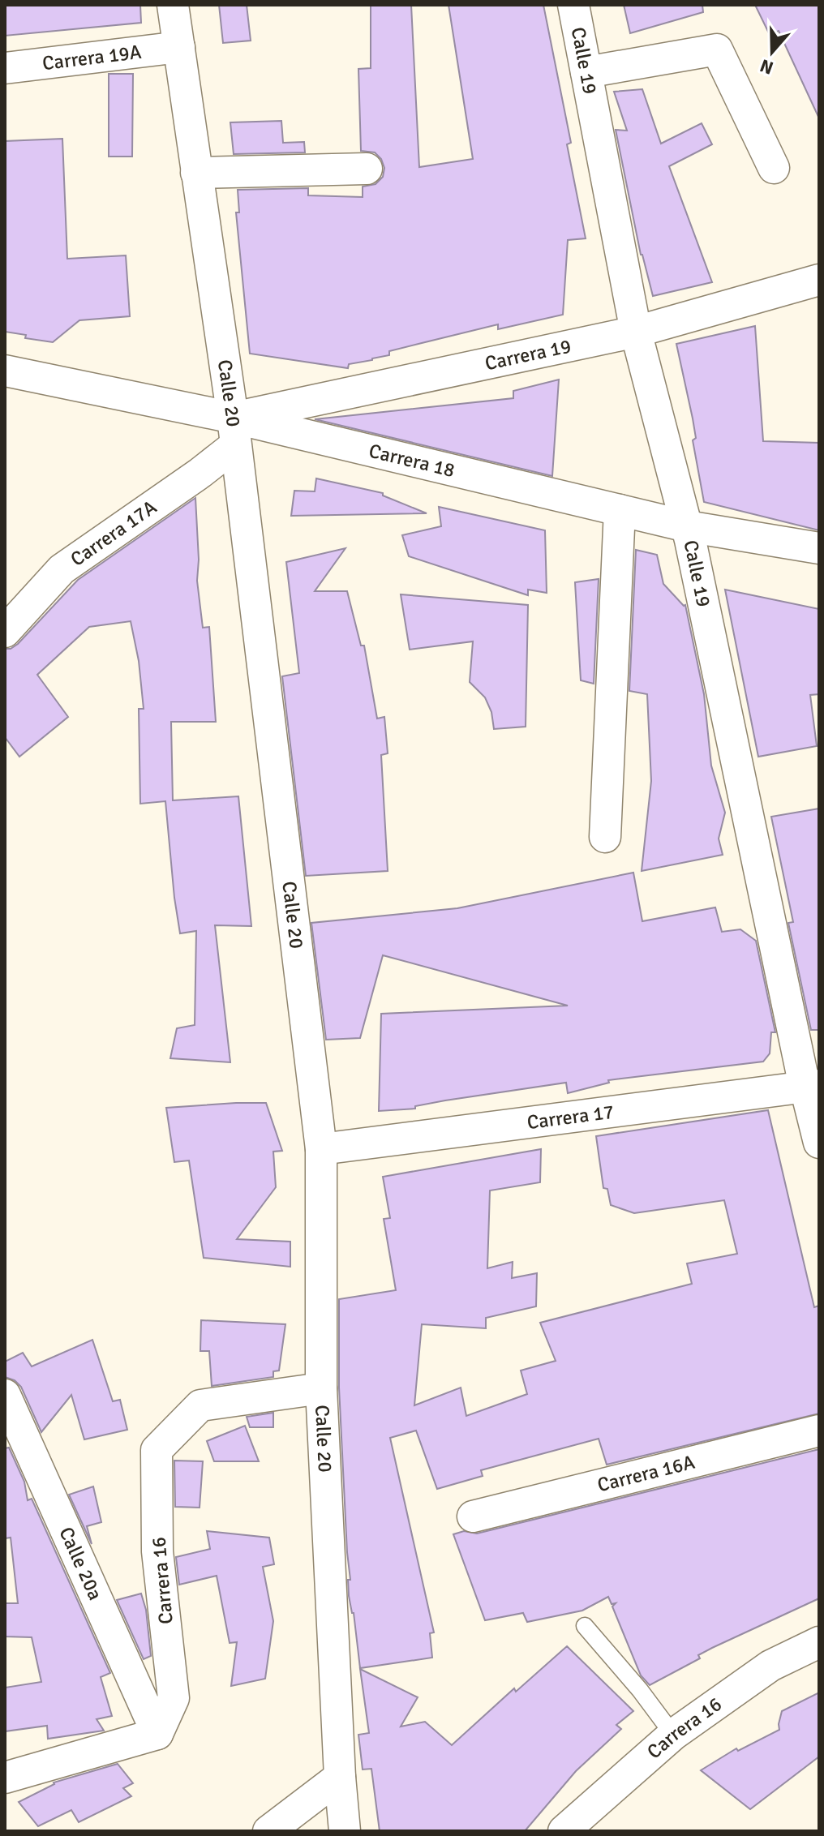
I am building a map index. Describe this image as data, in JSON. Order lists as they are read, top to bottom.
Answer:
{
  "streets": {
    "street": [
      "Carrera 19A",
      "Calle 19",
      "Carrera 19",
      "Calle 20",
      "Carrera 18",
      "Carrera 17A",
      "Carrera 17",
      "Carrera 16A",
      "Calle 20a",
      "Carrera 16"
    ]
  },
  "crossings": [
    ["Carrera 19A", "Calle 20"],
    ["Calle 19", "Carrera 19"],
    ["Calle 19", "Carrera 18"],
    ["Calle 19", "Carrera 17"],
    ["Carrera 19", "Calle 20"],
    ["Carrera 19", "Carrera 18"],
    ["Carrera 19", "Carrera 17A"],
    ["Calle 20", "Carrera 18"],
    ["Calle 20", "Carrera 17A"],
    ["Calle 20", "Carrera 17"],
    ["Calle 20", "Carrera 16"],
    ["Carrera 18", "Carrera 17A"],
    ["Calle 20a", "Carrera 16"]
  ],
  "north": "bottom"
}
